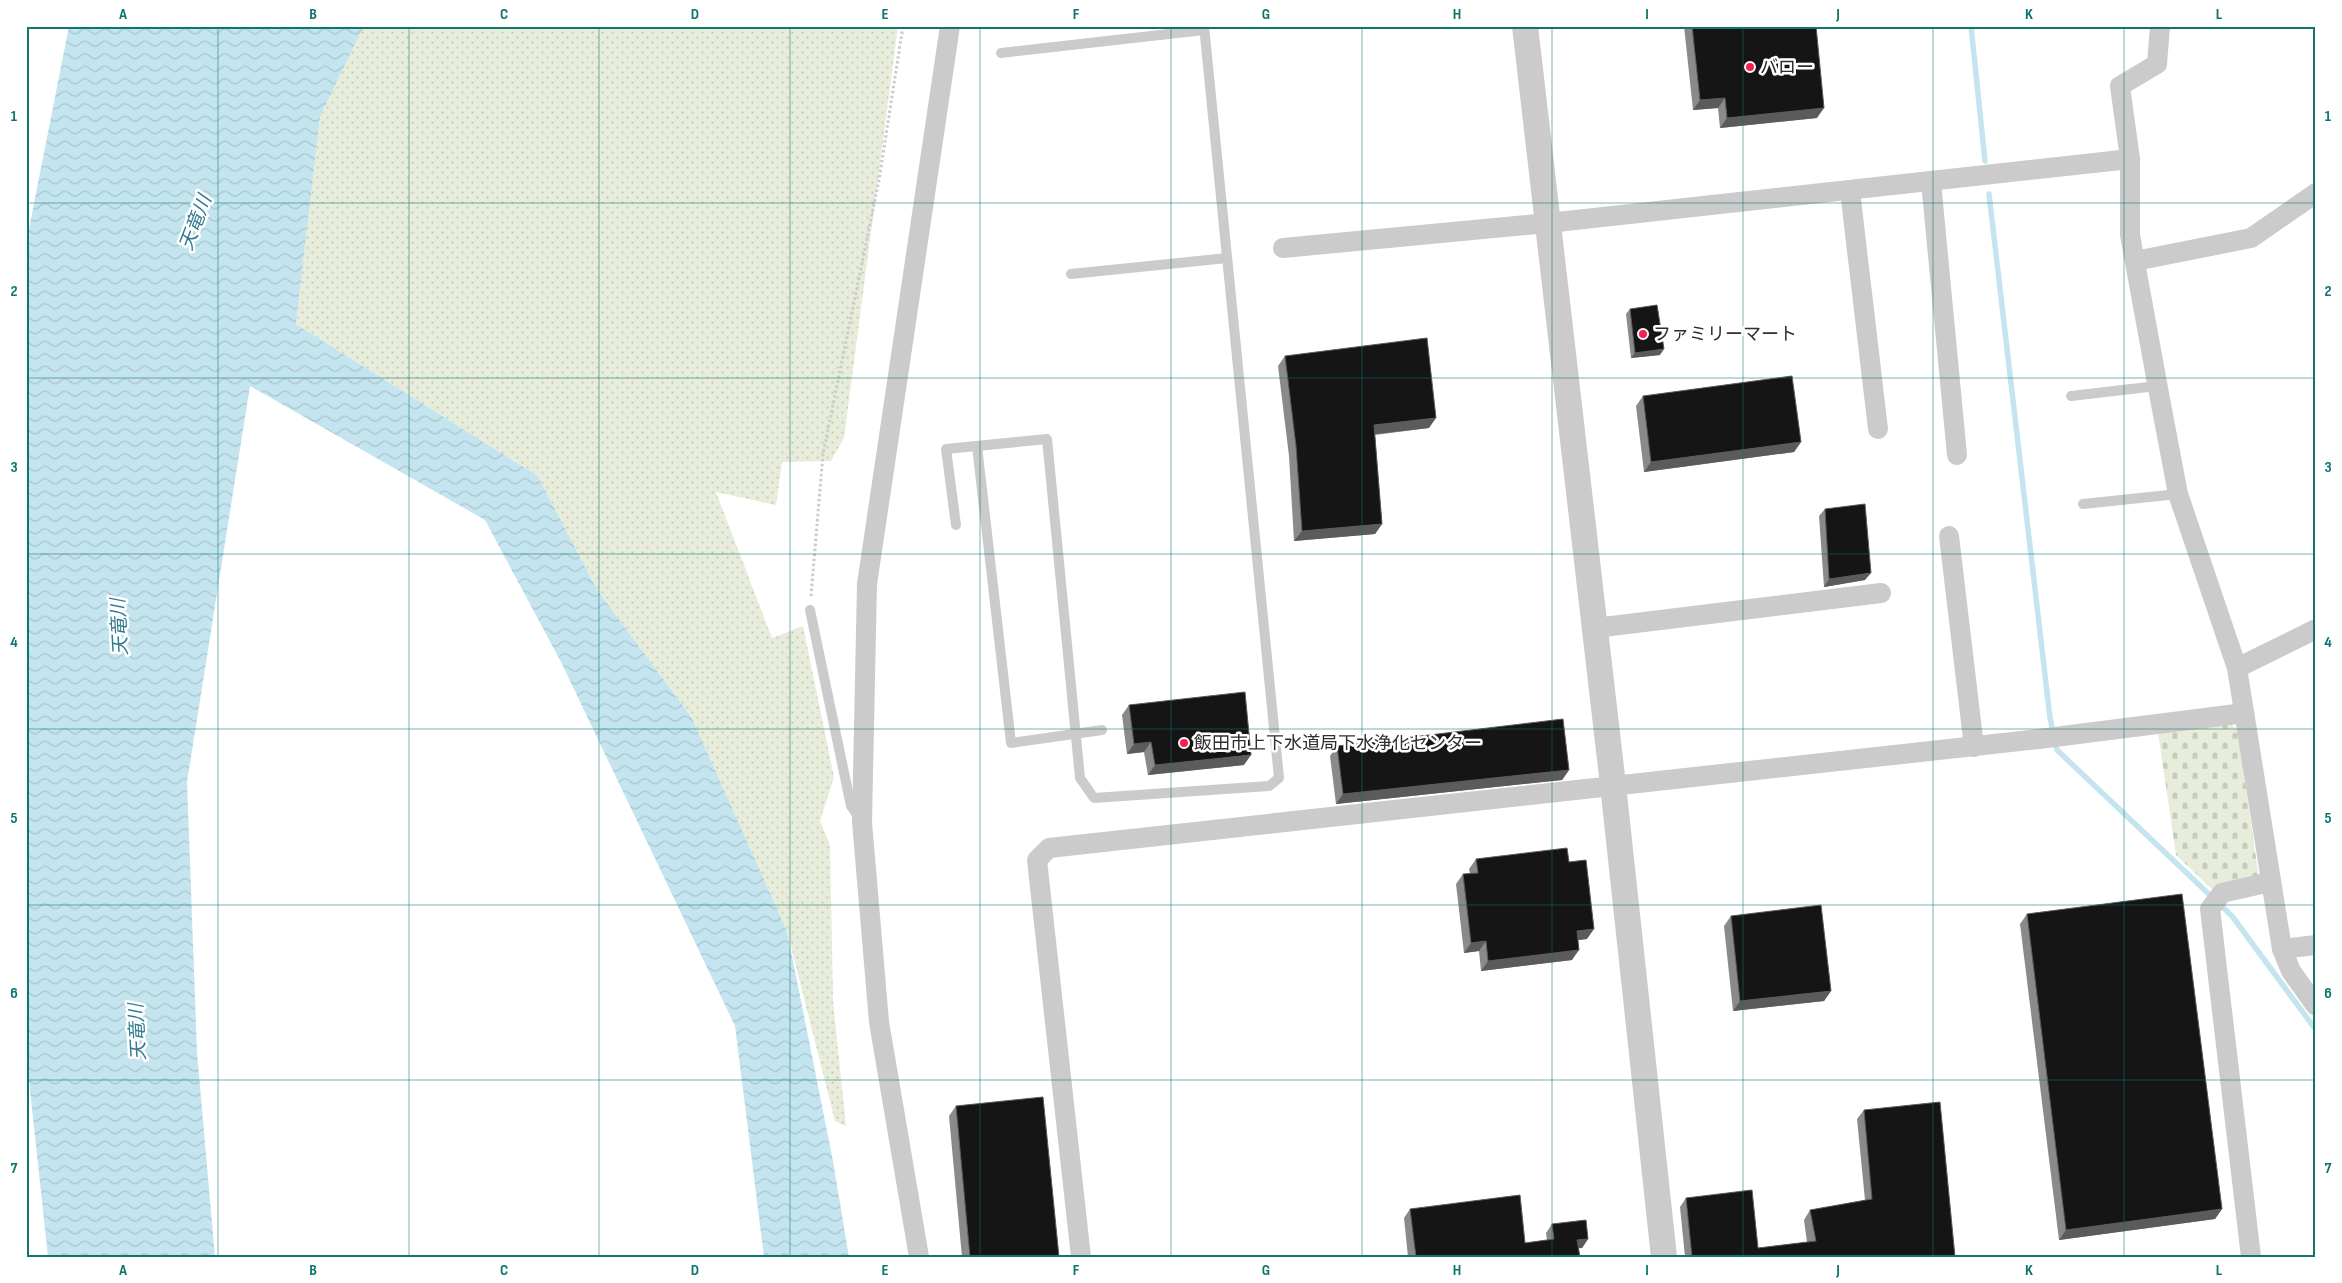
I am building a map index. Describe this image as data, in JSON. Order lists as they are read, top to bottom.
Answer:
{
  "water": ["天竜川"],
  "places": ["バロー", "ファミリーマート", "飯田市上下水道局下水浄化センター"],
  "grid": {
    "columns": [
      "A",
      "B",
      "C",
      "D",
      "E",
      "F",
      "G",
      "H",
      "I",
      "J",
      "K",
      "L"
    ],
    "rows": [
      "1",
      "2",
      "3",
      "4",
      "5",
      "6",
      "7"
    ]
  }
}
